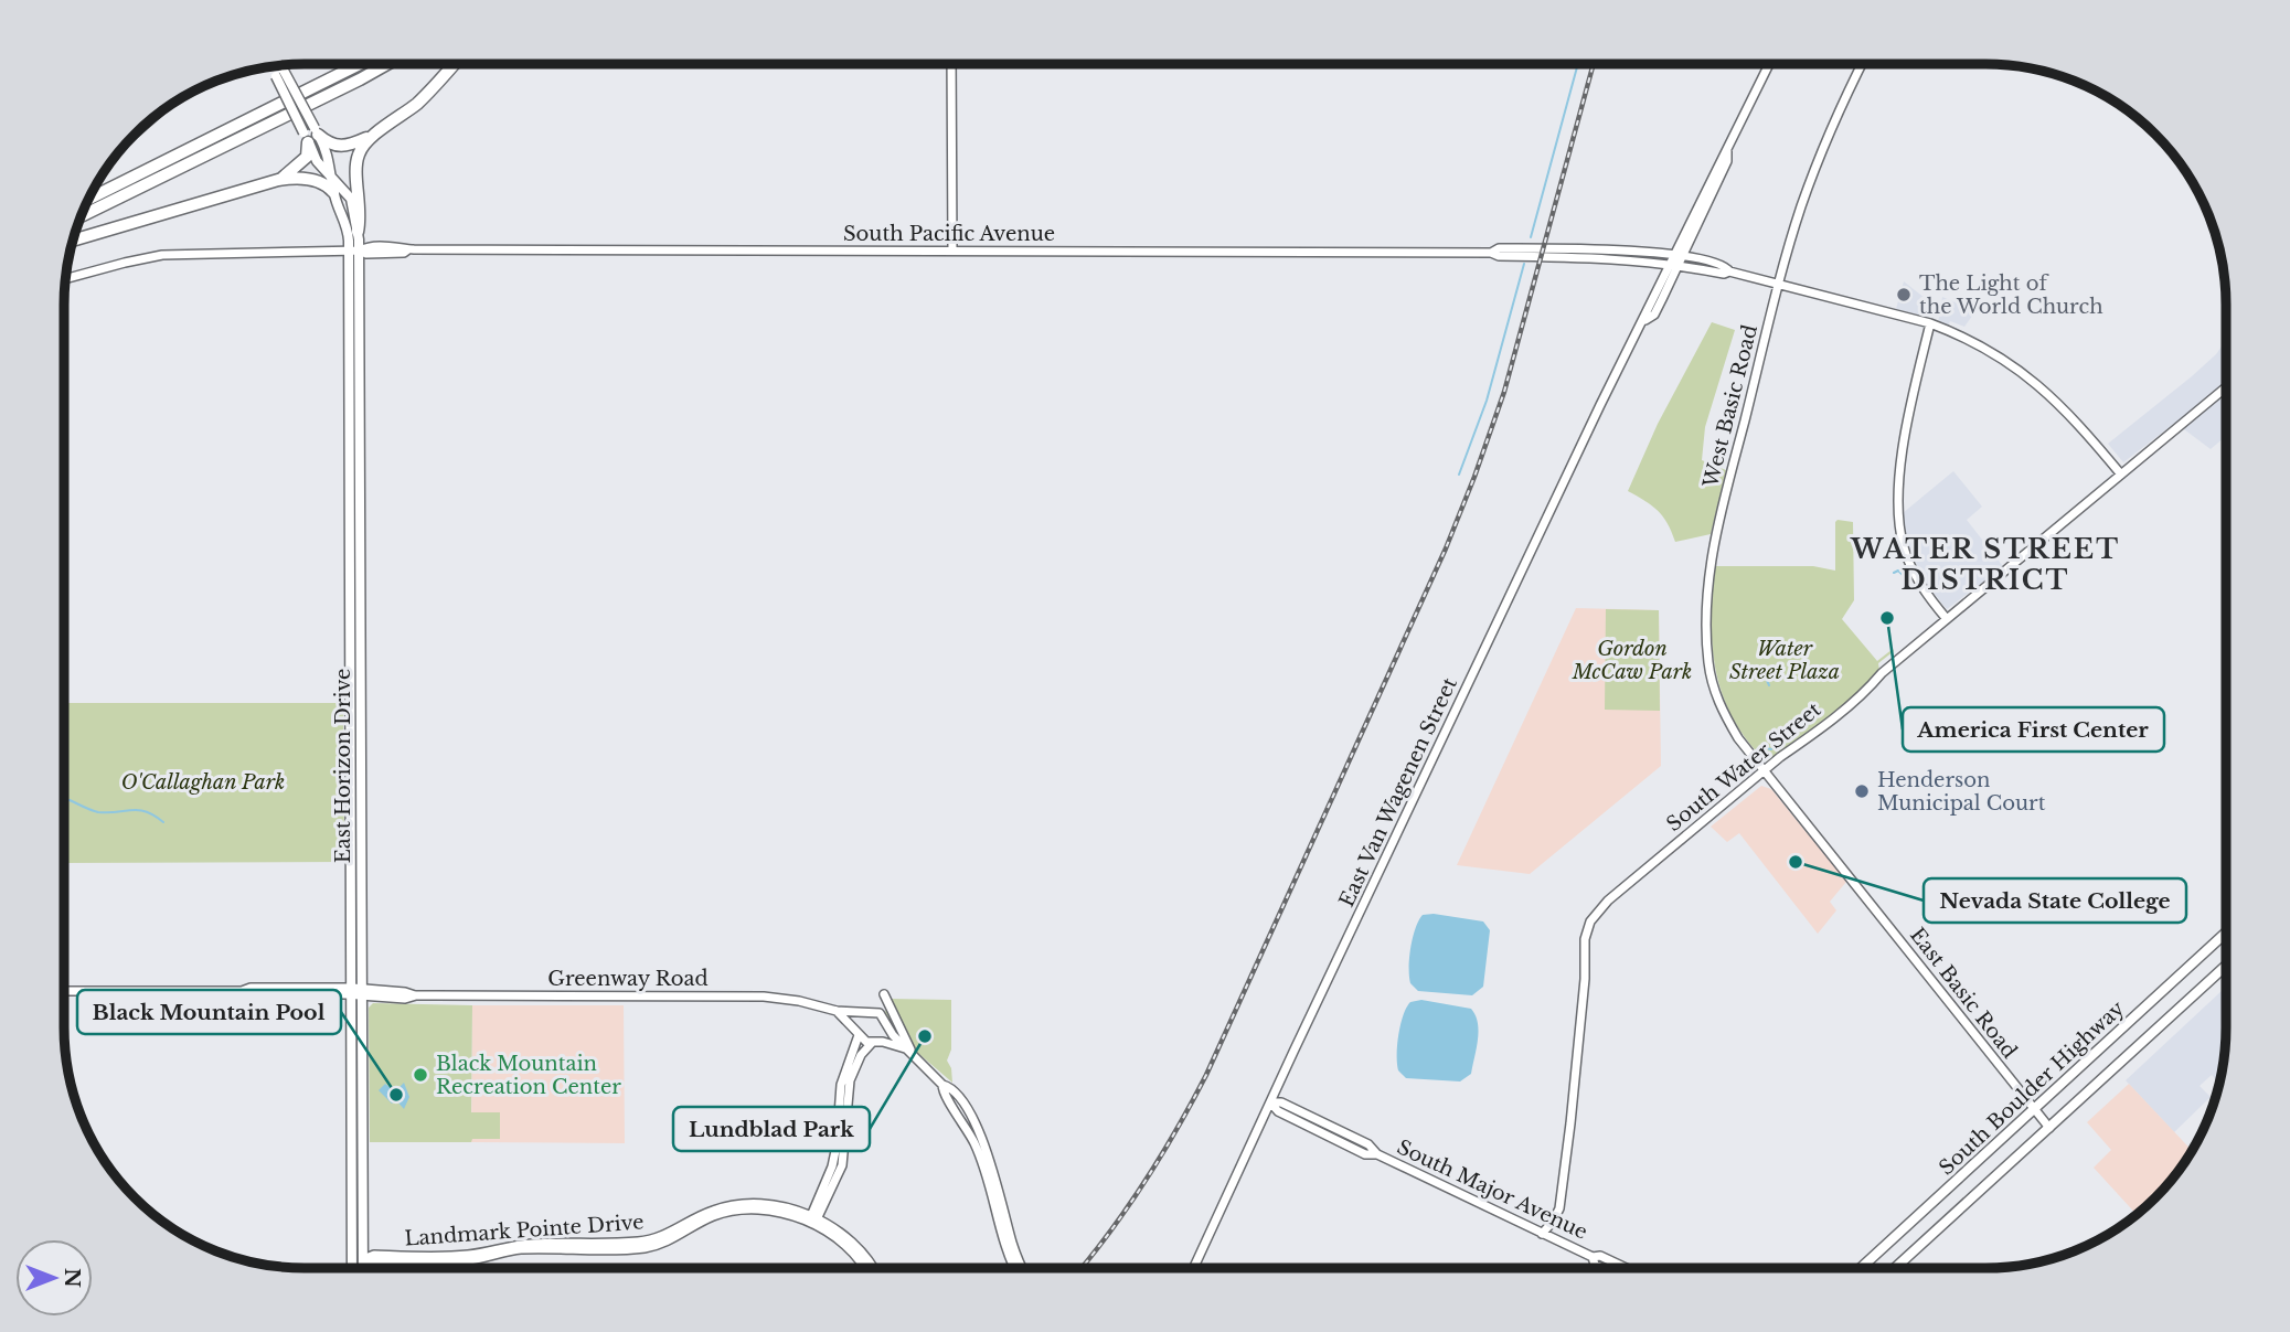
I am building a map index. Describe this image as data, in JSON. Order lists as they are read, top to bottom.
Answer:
{
  "streets": {
    "main road": ["East Horizon Drive", "South Boulder Highway"],
    "street": [
      "South Pacific Avenue",
      "West Basic Road",
      "South Water Street",
      "East Van Wagenen Street",
      "Greenway Road",
      "East Basic Road",
      "South Major Avenue",
      "Landmark Pointe Drive"
    ]
  },
  "crossings": [
    ["South Pacific Avenue", "West Basic Road"],
    ["South Pacific Avenue", "East Horizon Drive"],
    ["South Pacific Avenue", "South Water Street"],
    ["South Pacific Avenue", "East Van Wagenen Street"],
    ["West Basic Road", "South Water Street"],
    ["West Basic Road", "East Basic Road"],
    ["East Horizon Drive", "Greenway Road"],
    ["East Horizon Drive", "Landmark Pointe Drive"],
    ["South Water Street", "East Basic Road"],
    ["South Water Street", "South Major Avenue"],
    ["East Van Wagenen Street", "South Major Avenue"],
    ["East Basic Road", "South Boulder Highway"]
  ],
  "districts": ["WATER STREET DISTRICT"],
  "parks": ["Gordon McCaw Park", "Water Street Plaza", "O'Callaghan Park"],
  "places": [
    "The Light of the World Church",
    "America First Center",
    "Henderson Municipal Court",
    "Nevada State College",
    "Lundblad Park",
    "Black Mountain Recreation Center",
    "Black Mountain Pool"
  ],
  "north": "right"
}
